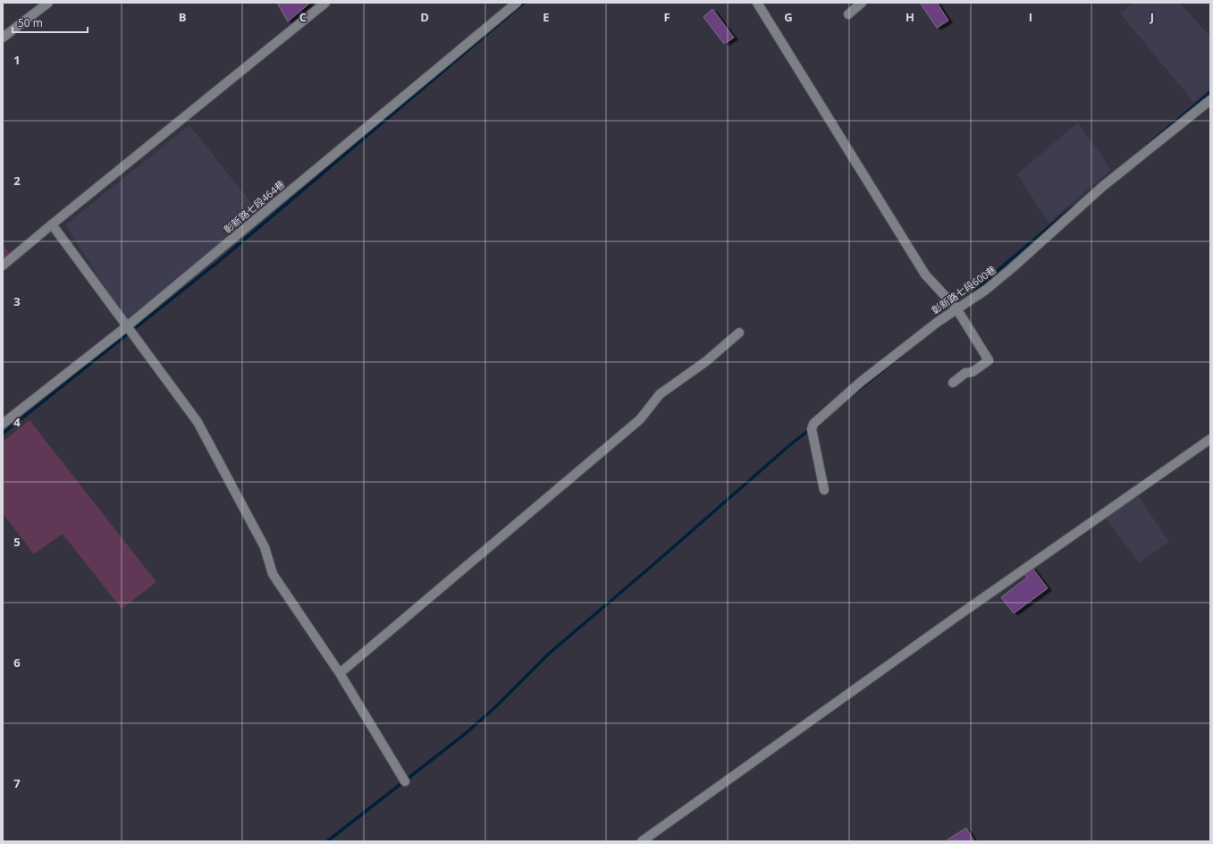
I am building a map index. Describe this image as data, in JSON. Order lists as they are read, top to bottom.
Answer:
{
  "streets": {
    "street": ["彰新路七段464巷", "彰新路七段600巷"]
  },
  "scale_bar": "50 m",
  "grid": {
    "columns": [
      "B",
      "C",
      "D",
      "E",
      "F",
      "G",
      "H",
      "I",
      "J"
    ],
    "rows": [
      "1",
      "2",
      "3",
      "4",
      "5",
      "6",
      "7"
    ]
  }
}
